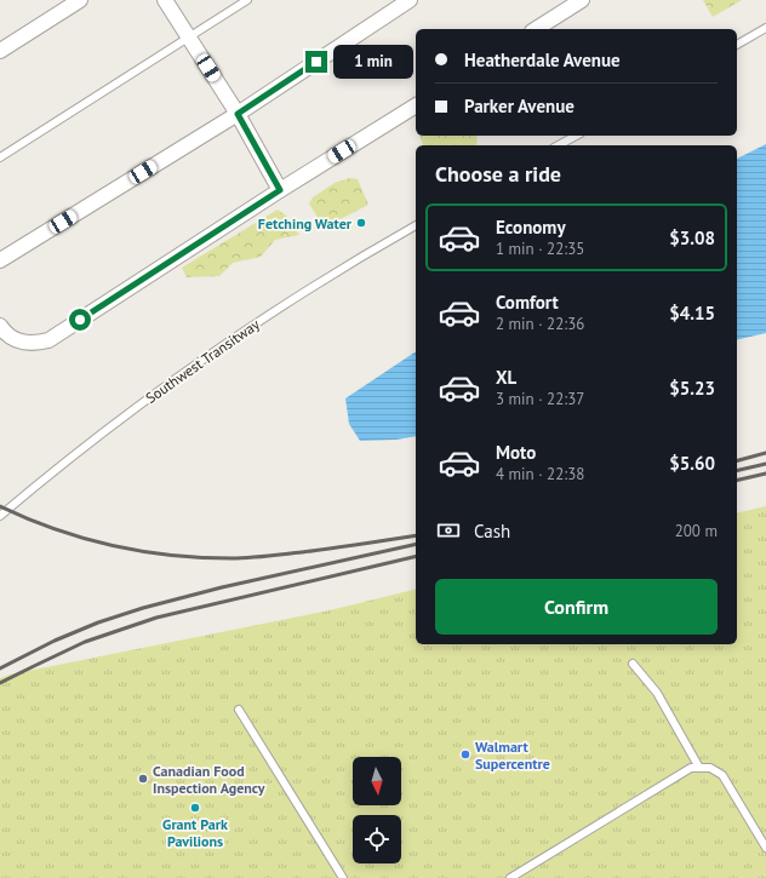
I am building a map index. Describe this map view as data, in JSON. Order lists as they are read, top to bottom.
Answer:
{
  "streets": {
    "lane": ["Southwest Transitway"]
  },
  "places": [
    "Fetching Water",
    "Walmart Supercentre",
    "Canadian Food Inspection Agency",
    "Grant Park Pavilions"
  ],
  "north": "bottom",
  "page": {
    "banner": ["Heatherdale Avenue", "Parker Avenue"],
    "bubble": "1 min",
    "heading": "Choose a ride",
    "list": [
      {
        "name": "Economy",
        "note": "1 min · 22:35",
        "value": "$3.08"
      },
      {
        "name": "Comfort",
        "note": "2 min · 22:36",
        "value": "$4.15"
      },
      {
        "name": "XL",
        "note": "3 min · 22:37",
        "value": "$5.23"
      },
      {
        "name": "Moto",
        "note": "4 min · 22:38",
        "value": "$5.60"
      }
    ],
    "pay": ["Cash", "200 m"],
    "buttons": "Confirm"
  }
}
